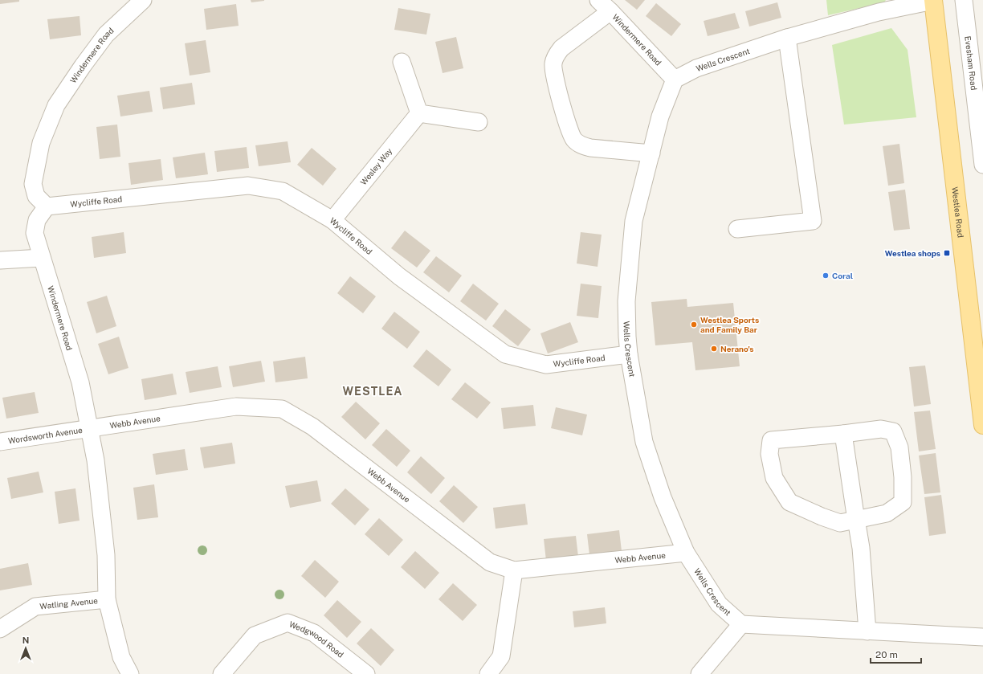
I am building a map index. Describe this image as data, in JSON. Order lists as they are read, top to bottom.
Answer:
{
  "streets": {
    "main road": ["Westlea Road"],
    "street": [
      "Windermere Road",
      "Wells Crescent",
      "Evesham Road",
      "Wesley Way",
      "Wycliffe Road",
      "Webb Avenue",
      "Wordsworth Avenue",
      "Watling Avenue",
      "Wedgwood Road"
    ]
  },
  "crossings": [
    ["Windermere Road", "Wells Crescent"],
    ["Windermere Road", "Wycliffe Road"],
    ["Windermere Road", "Webb Avenue"],
    ["Windermere Road", "Wordsworth Avenue"],
    ["Windermere Road", "Watling Avenue"],
    ["Wells Crescent", "Wycliffe Road"],
    ["Wells Crescent", "Westlea Road"],
    ["Wells Crescent", "Webb Avenue"],
    ["Wesley Way", "Wycliffe Road"],
    ["Webb Avenue", "Wordsworth Avenue"]
  ],
  "districts": ["WESTLEA"],
  "places": {
    "transit": ["Westlea shops"],
    "other": ["Coral", "Westlea Sports and Family Bar", "Nerano's"]
  },
  "scale_bar": "20 m",
  "north": "top"
}
